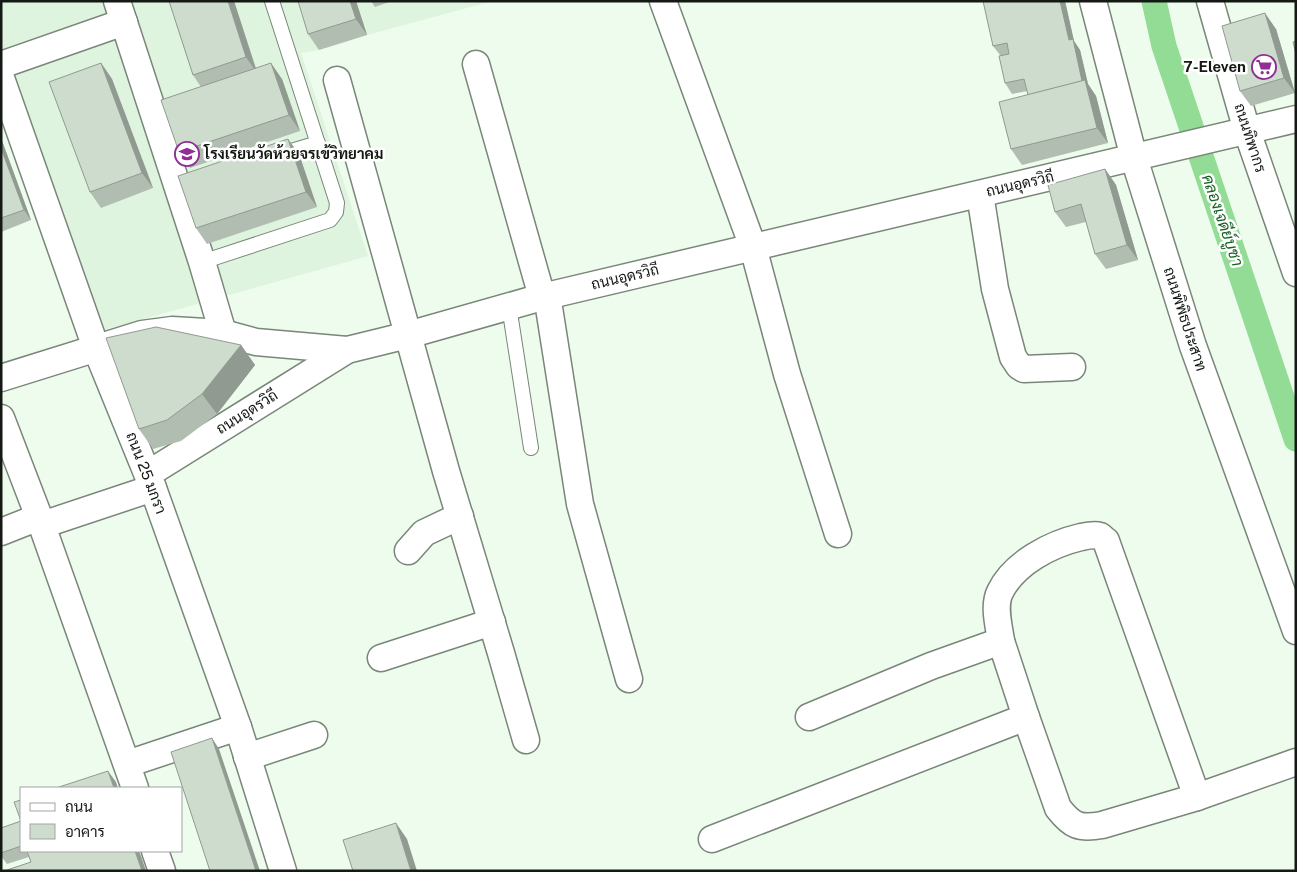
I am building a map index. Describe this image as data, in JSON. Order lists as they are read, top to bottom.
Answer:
{
  "streets": {
    "street": [
      "ถนนทิพากร",
      "ถนนอุดรวิถี",
      "ถนนพิพิธประสาท",
      "ถนน 25 มกรา"
    ]
  },
  "crossings": [
    ["ถนนทิพากร", "ถนนอุดรวิถี"],
    ["ถนนอุดรวิถี", "ถนนพิพิธประสาท"],
    ["ถนนอุดรวิถี", "ถนน 25 มกรา"]
  ],
  "water": ["คลองเจดีย์บูชา"],
  "places": {
    "supermarket": ["7-Eleven"],
    "school or university": ["โรงเรียนวัดห้วยจรเข้วิทยาคม"]
  },
  "legend": ["ถนน", "อาคาร"]
}
